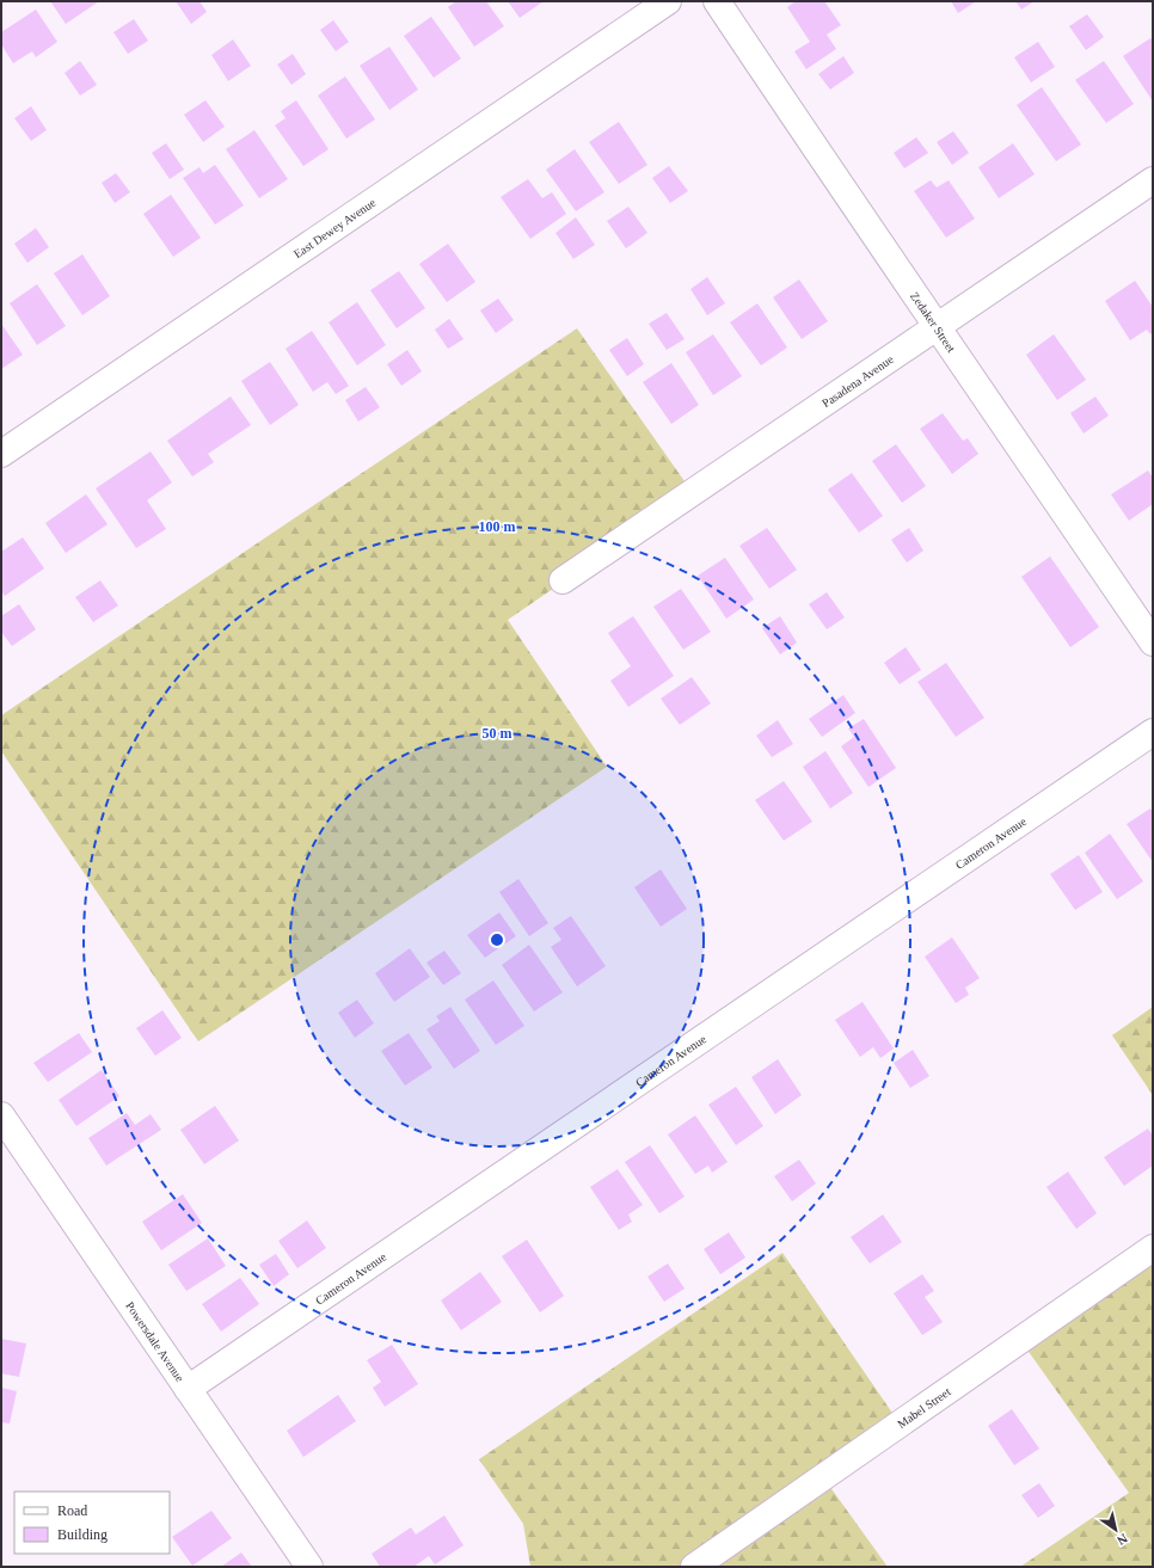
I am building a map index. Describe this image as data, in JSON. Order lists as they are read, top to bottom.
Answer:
{
  "streets": {
    "street": [
      "East Dewey Avenue",
      "Zedaker Street",
      "Pasadena Avenue",
      "Cameron Avenue",
      "Powersdale Avenue",
      "Mabel Street"
    ]
  },
  "crossings": [
    ["Zedaker Street", "Pasadena Avenue"],
    ["Cameron Avenue", "Powersdale Avenue"]
  ],
  "legend": ["Road", "Building"],
  "north": "bottom right",
  "rings": ["100 m", "50 m"]
}
